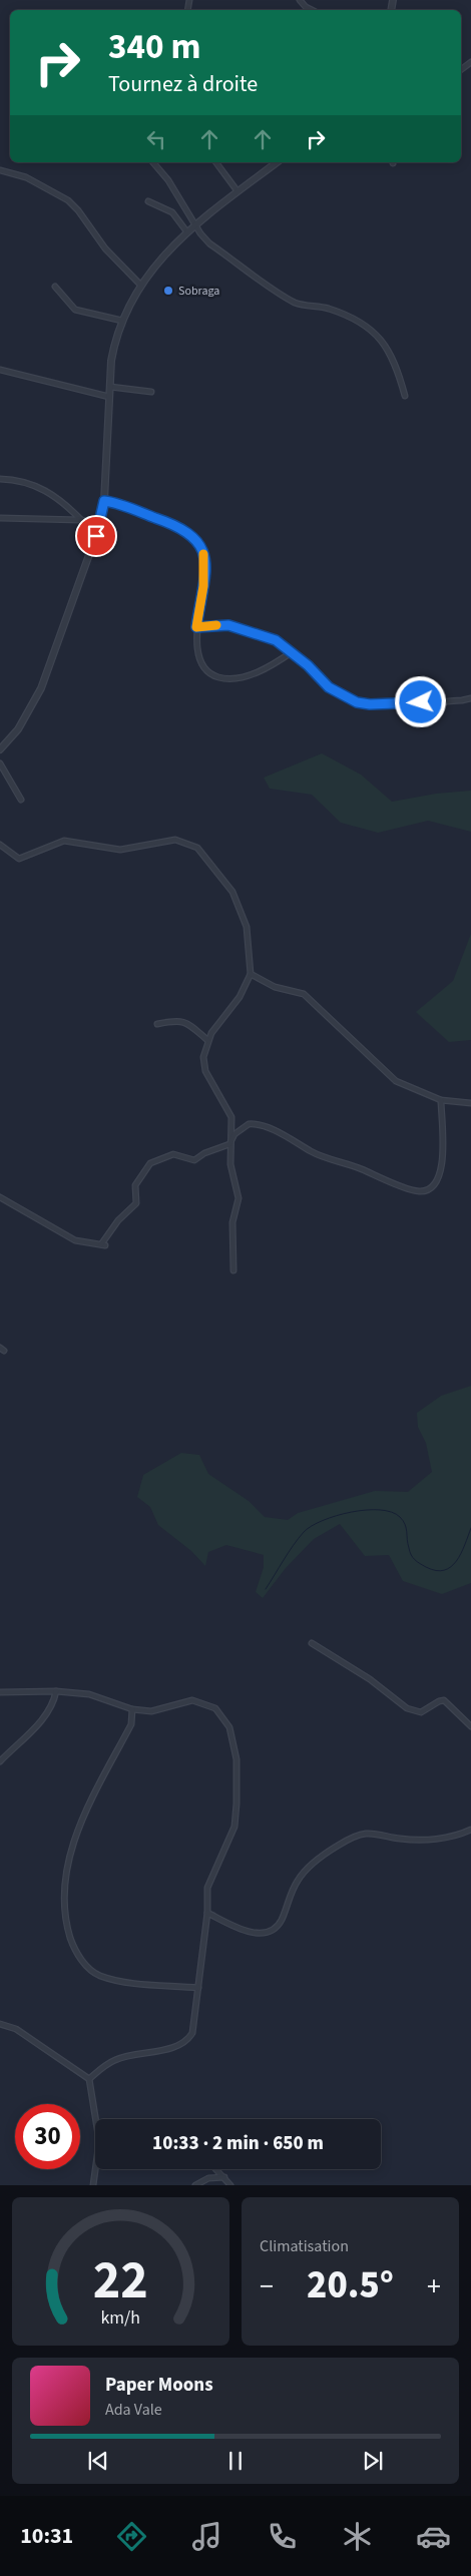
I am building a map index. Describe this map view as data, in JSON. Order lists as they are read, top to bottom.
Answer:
{
  "places": ["Sobraga"],
  "page": {
    "turn": ["340 m", "Tournez à droite"],
    "limit": "30",
    "trip": "10:33 · 2 min · 650 m",
    "tile": "Climatisation",
    "heat": ["−", "20.5°", "+"],
    "song": ["Paper Moons", "Ada Vale"],
    "tabs": "10:31",
    "gauge": ["22", "km/h"]
  }
}
